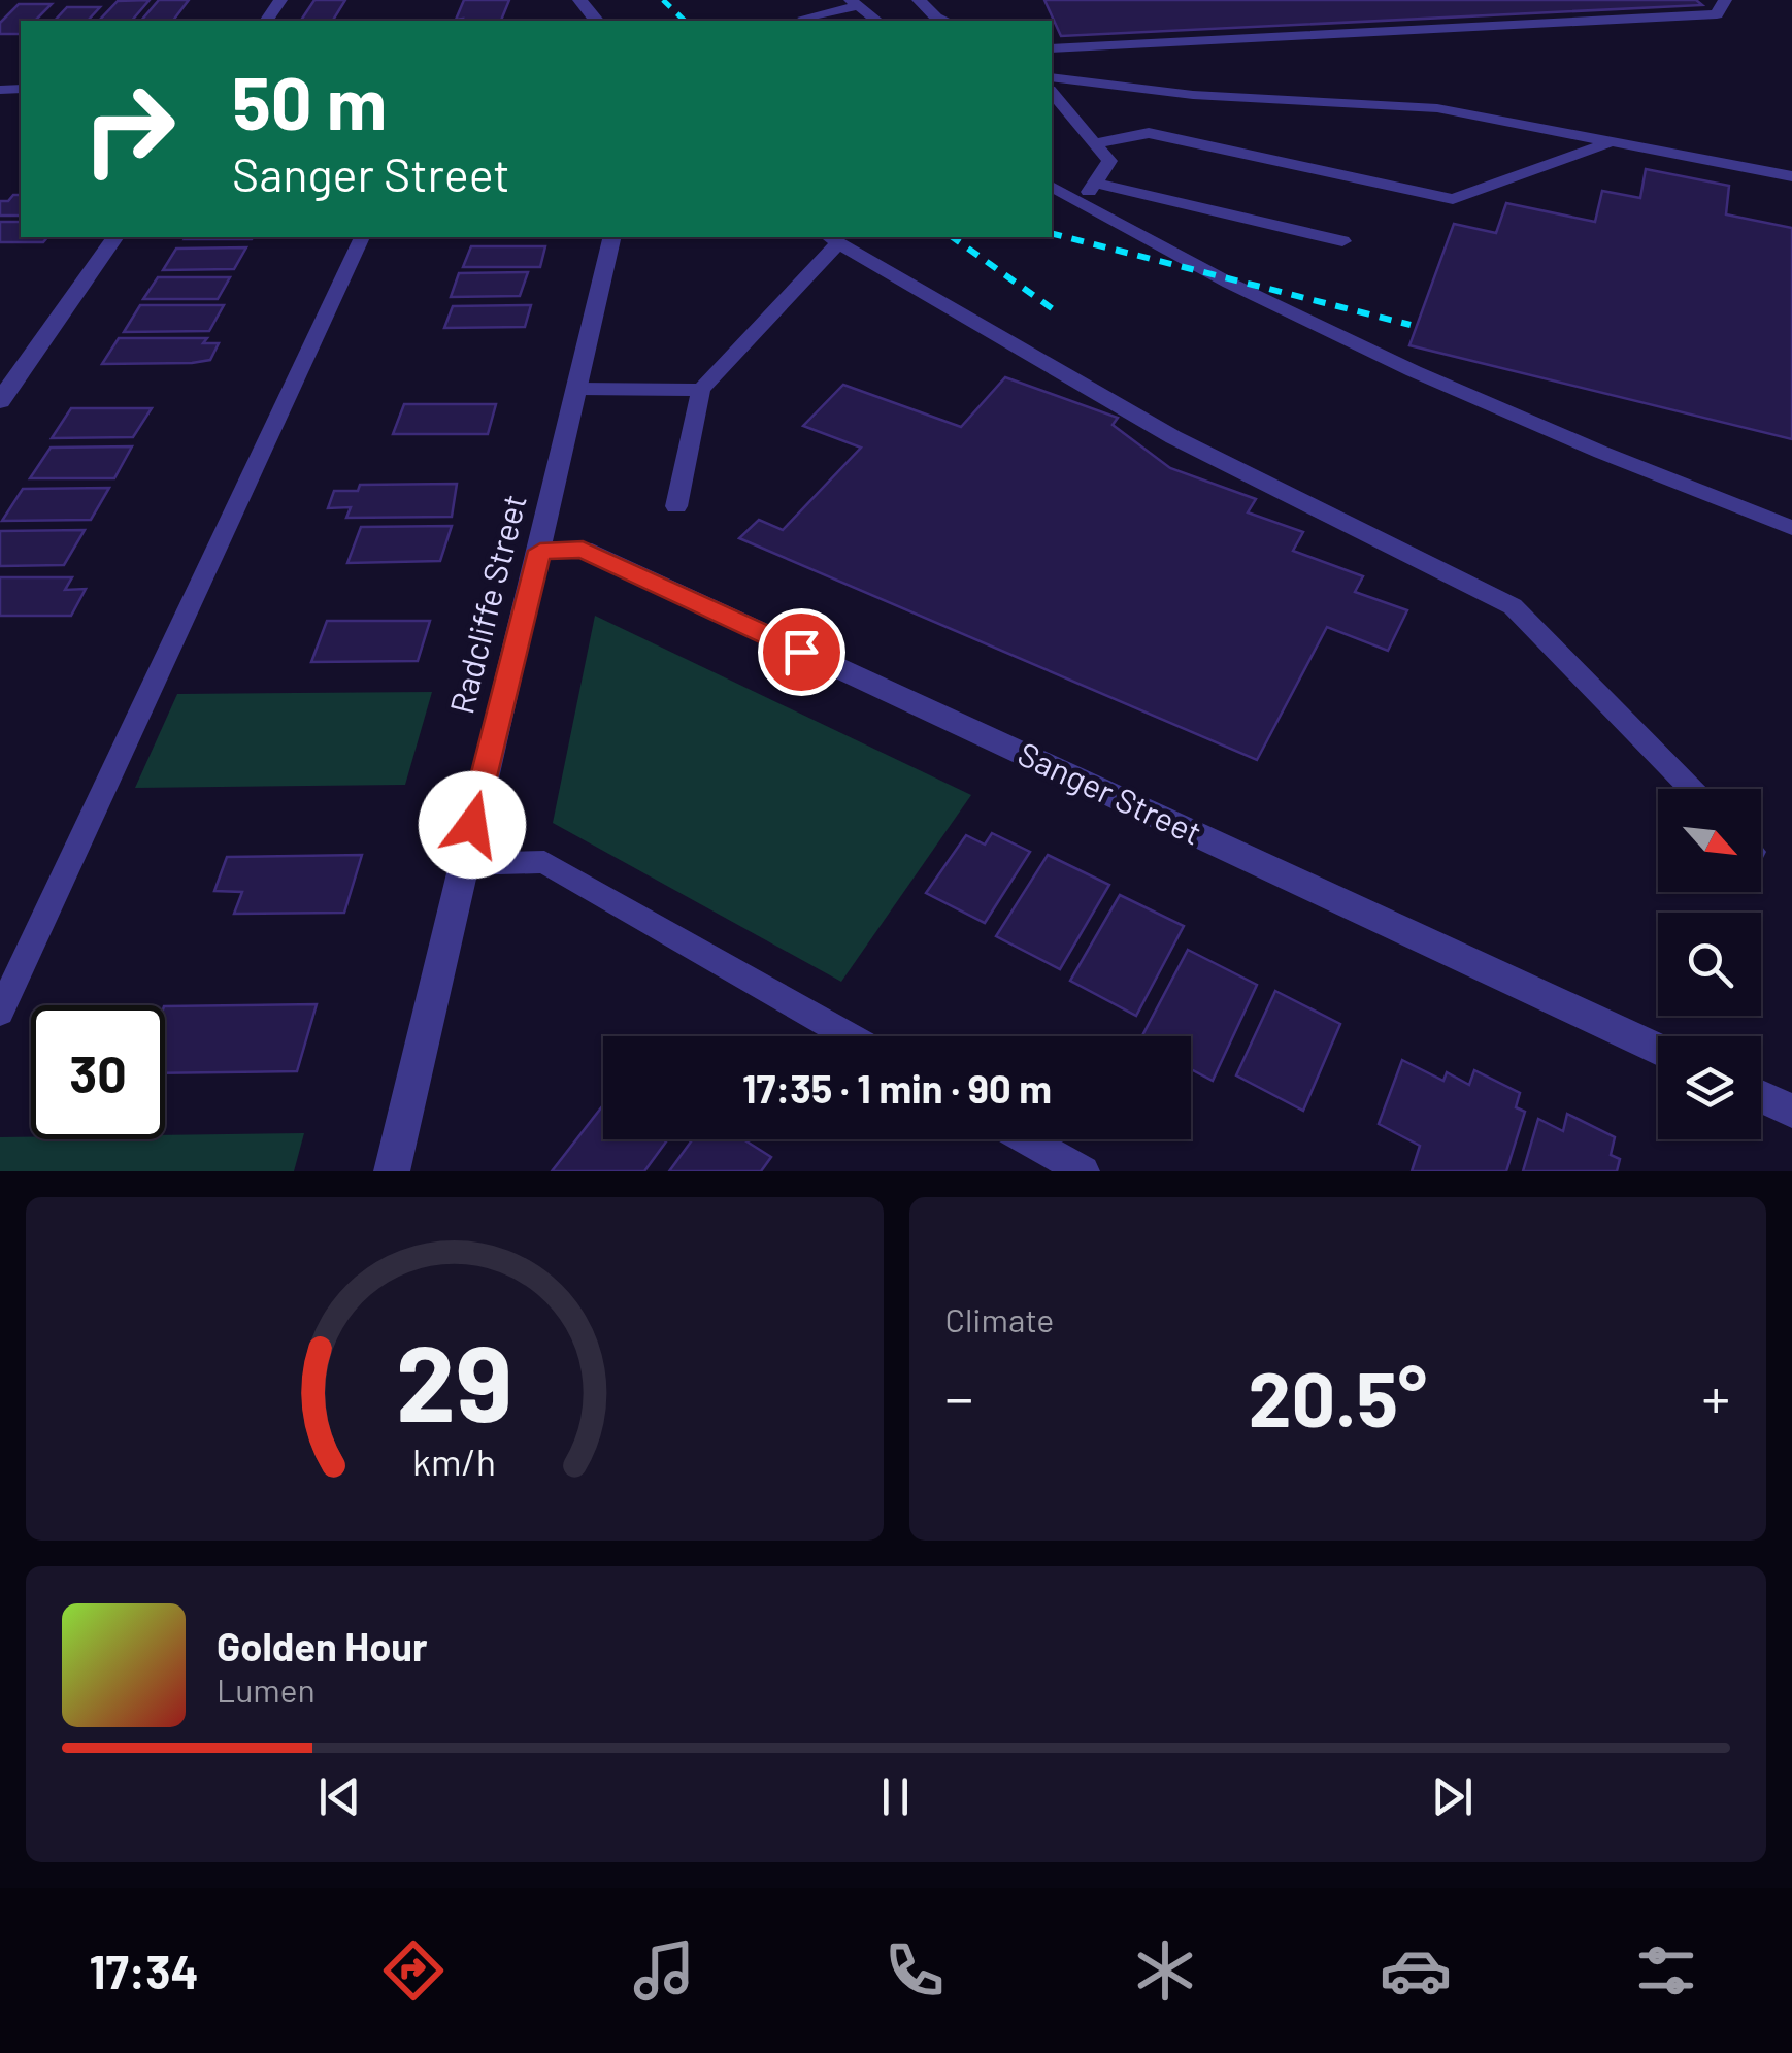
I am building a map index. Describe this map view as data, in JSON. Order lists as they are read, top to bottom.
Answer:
{
  "streets": {
    "street": ["Radcliffe Street", "Sanger Street"]
  },
  "crossings": [
    ["Radcliffe Street", "Sanger Street"]
  ],
  "north": "bottom right",
  "page": {
    "turn": ["50 m", "Sanger Street"],
    "limit": "30",
    "trip": "17:35 · 1 min · 90 m",
    "tile": "Climate",
    "heat": ["−", "20.5°", "+"],
    "song": ["Golden Hour", "Lumen"],
    "tabs": "17:34",
    "gauge": ["29", "km/h"]
  }
}
